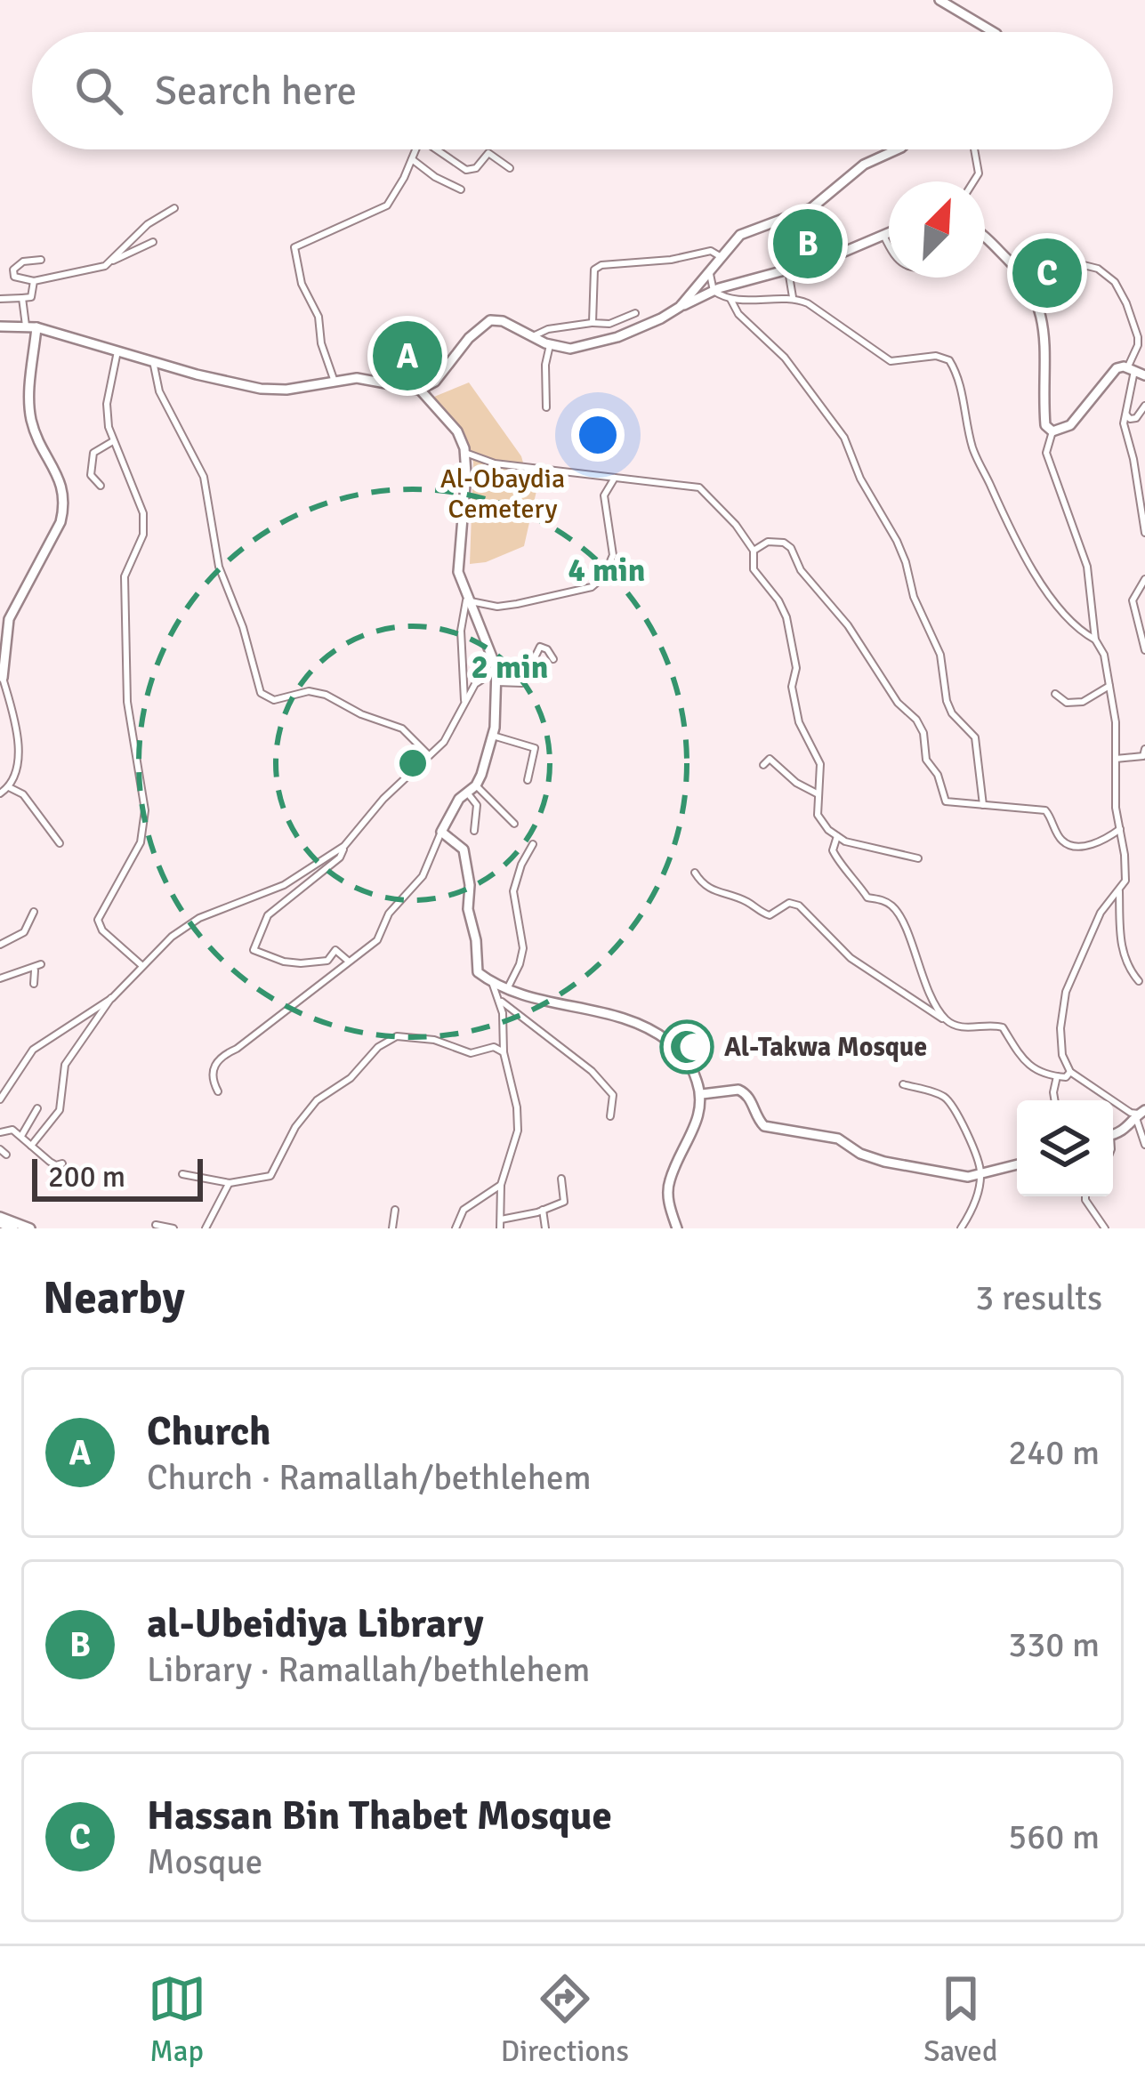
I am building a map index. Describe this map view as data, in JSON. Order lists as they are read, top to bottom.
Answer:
{
  "parks": ["Al-Obaydia Cemetery"],
  "places": {
    "mosque": ["Al-Takwa Mosque"]
  },
  "scale_bar": "200 m",
  "north": "top right",
  "page": {
    "search": "Search here",
    "pins": ["B", "C", "A"],
    "scale": "200 m",
    "heading": ["Nearby", "3 results"],
    "list": [
      {
        "mark": "A",
        "name": "Church",
        "note": "Church · Ramallah/bethlehem",
        "value": "240 m"
      },
      {
        "mark": "B",
        "name": "al-Ubeidiya Library",
        "note": "Library · Ramallah/bethlehem",
        "value": "330 m"
      },
      {
        "mark": "C",
        "name": "Hassan Bin Thabet Mosque",
        "note": "Mosque",
        "value": "560 m"
      }
    ],
    "nav": ["Map", "Directions", "Saved"]
  },
  "rings": ["4 min", "2 min"]
}
